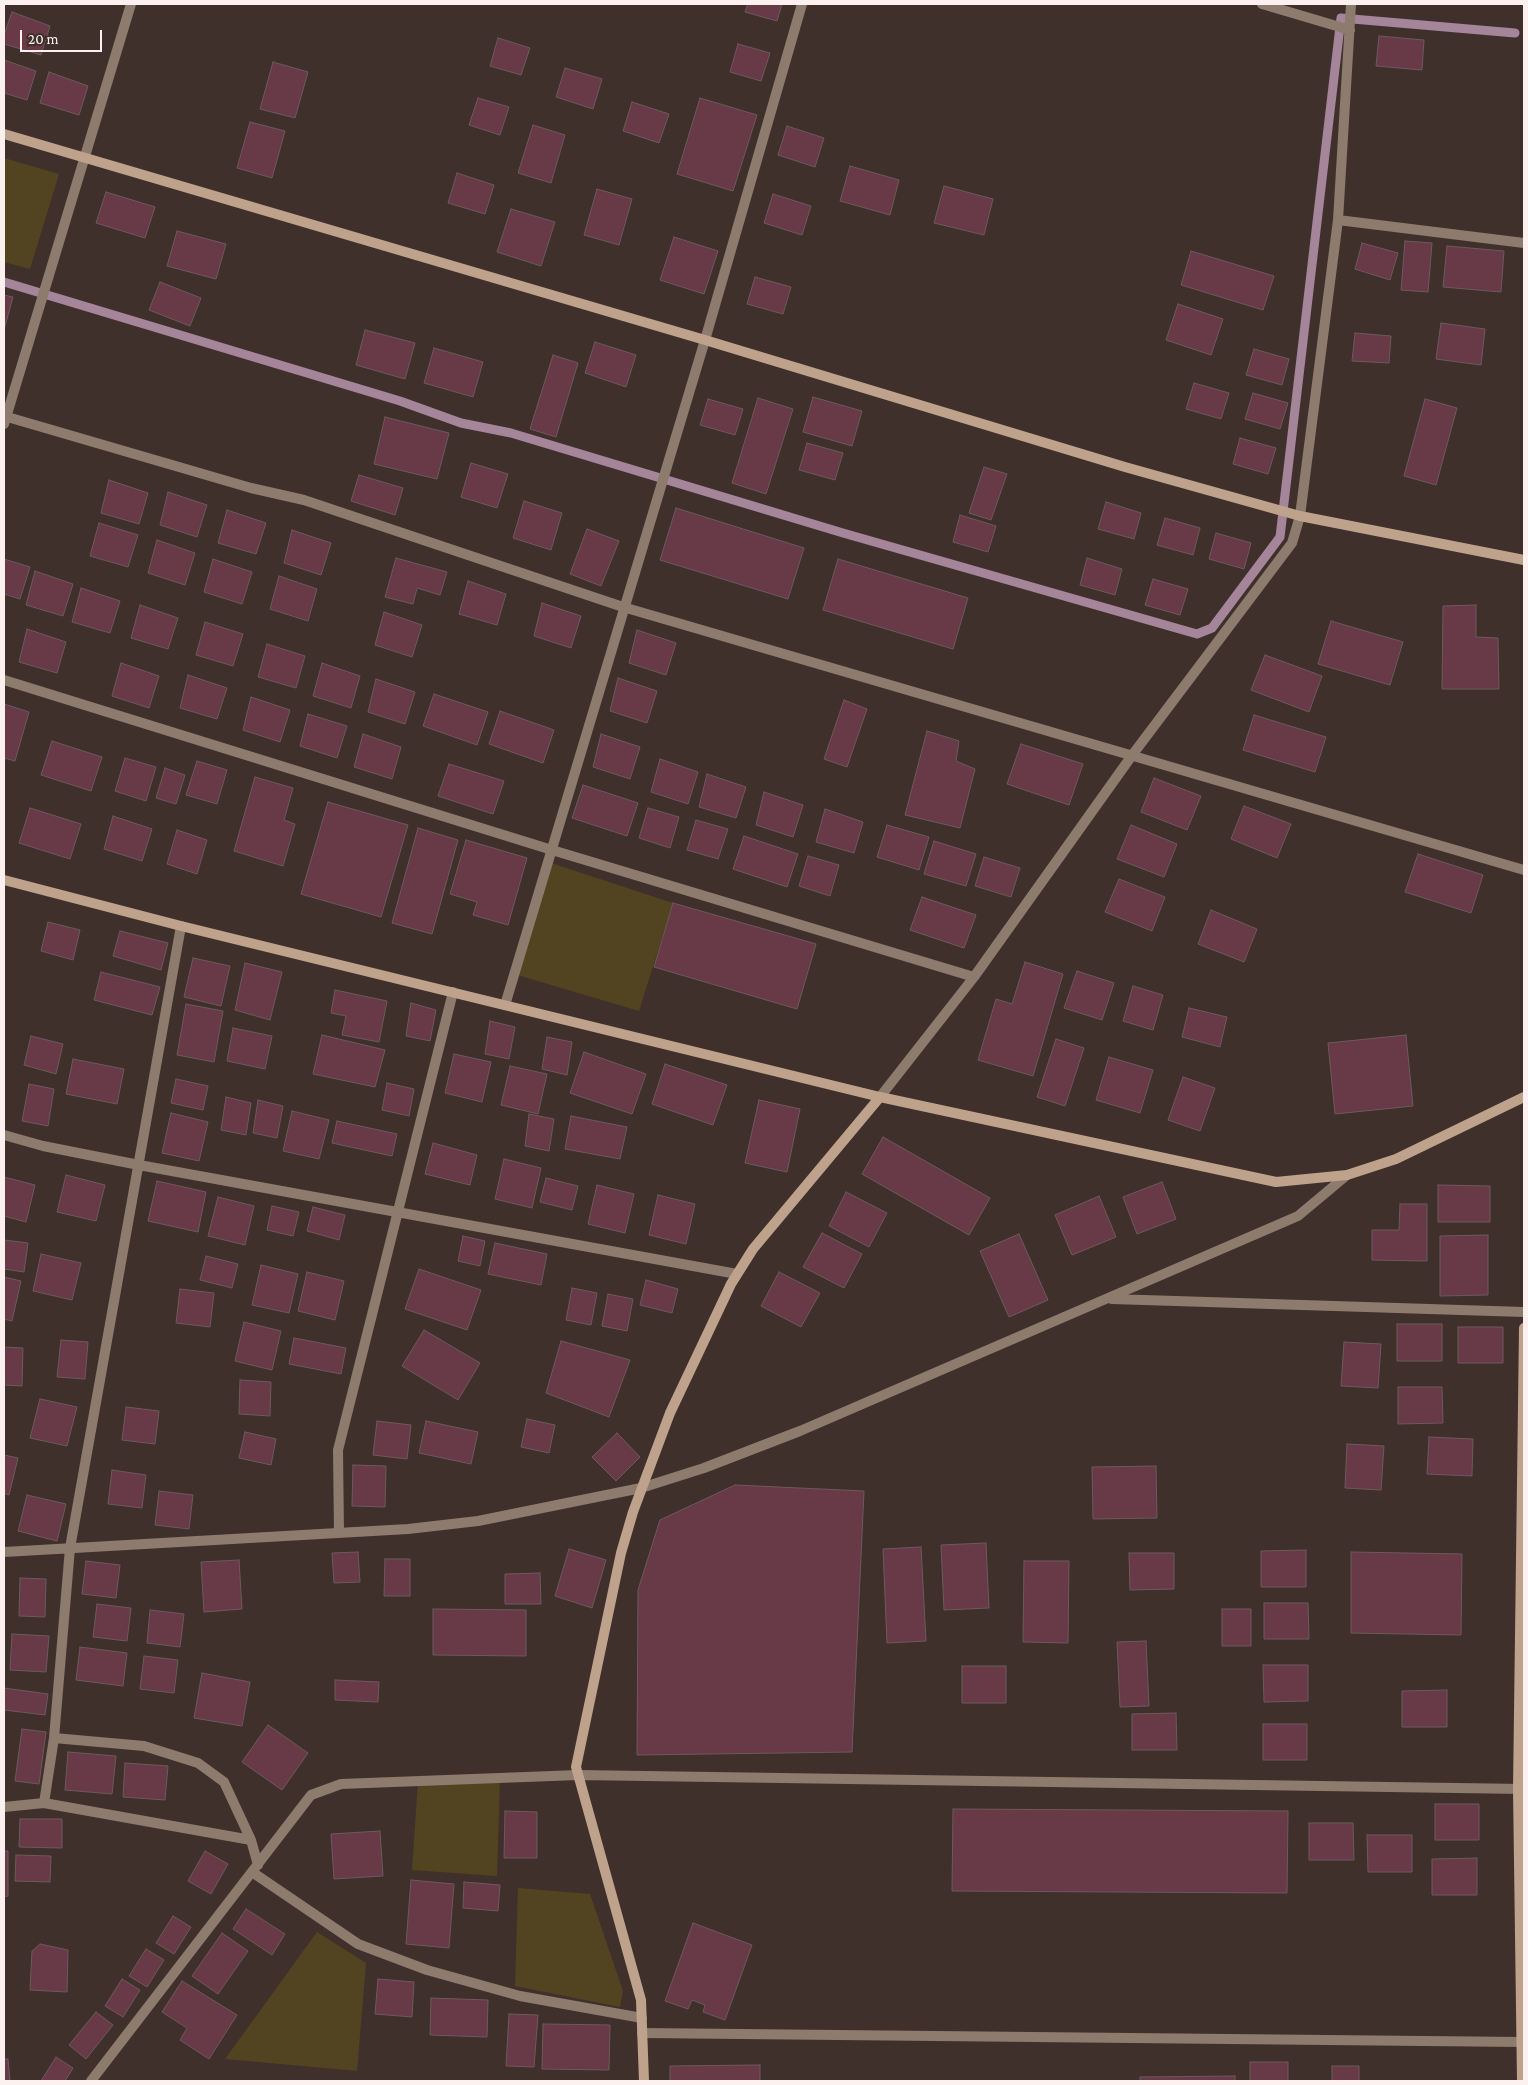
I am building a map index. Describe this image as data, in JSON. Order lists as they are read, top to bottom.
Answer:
{
  "scale_bar": "20 m"
}
